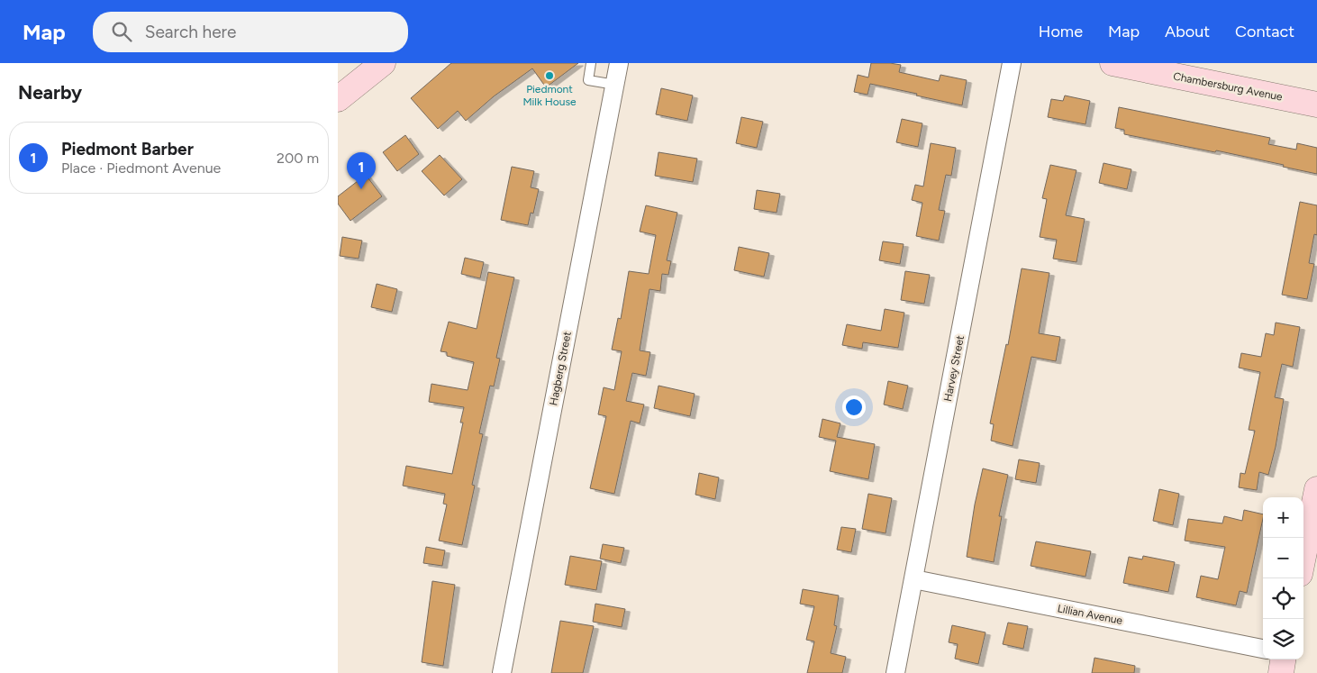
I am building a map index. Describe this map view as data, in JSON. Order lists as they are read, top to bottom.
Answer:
{
  "streets": {
    "street": [
      "Chambersburg Avenue",
      "Hagberg Street",
      "Harvey Street",
      "Lillian Avenue"
    ]
  },
  "crossings": [
    ["Harvey Street", "Lillian Avenue"]
  ],
  "places": ["Piedmont Milk House"],
  "page": {
    "header": "Map",
    "search": "Search here",
    "nav": [
      "Home",
      "Map",
      "About",
      "Contact"
    ],
    "heading": "Nearby",
    "list": [
      {
        "mark": "1",
        "name": "Piedmont Barber",
        "note": "Place · Piedmont Avenue",
        "value": "200 m"
      }
    ],
    "pins": "1",
    "map_buttons": ["+", "−"]
  }
}
